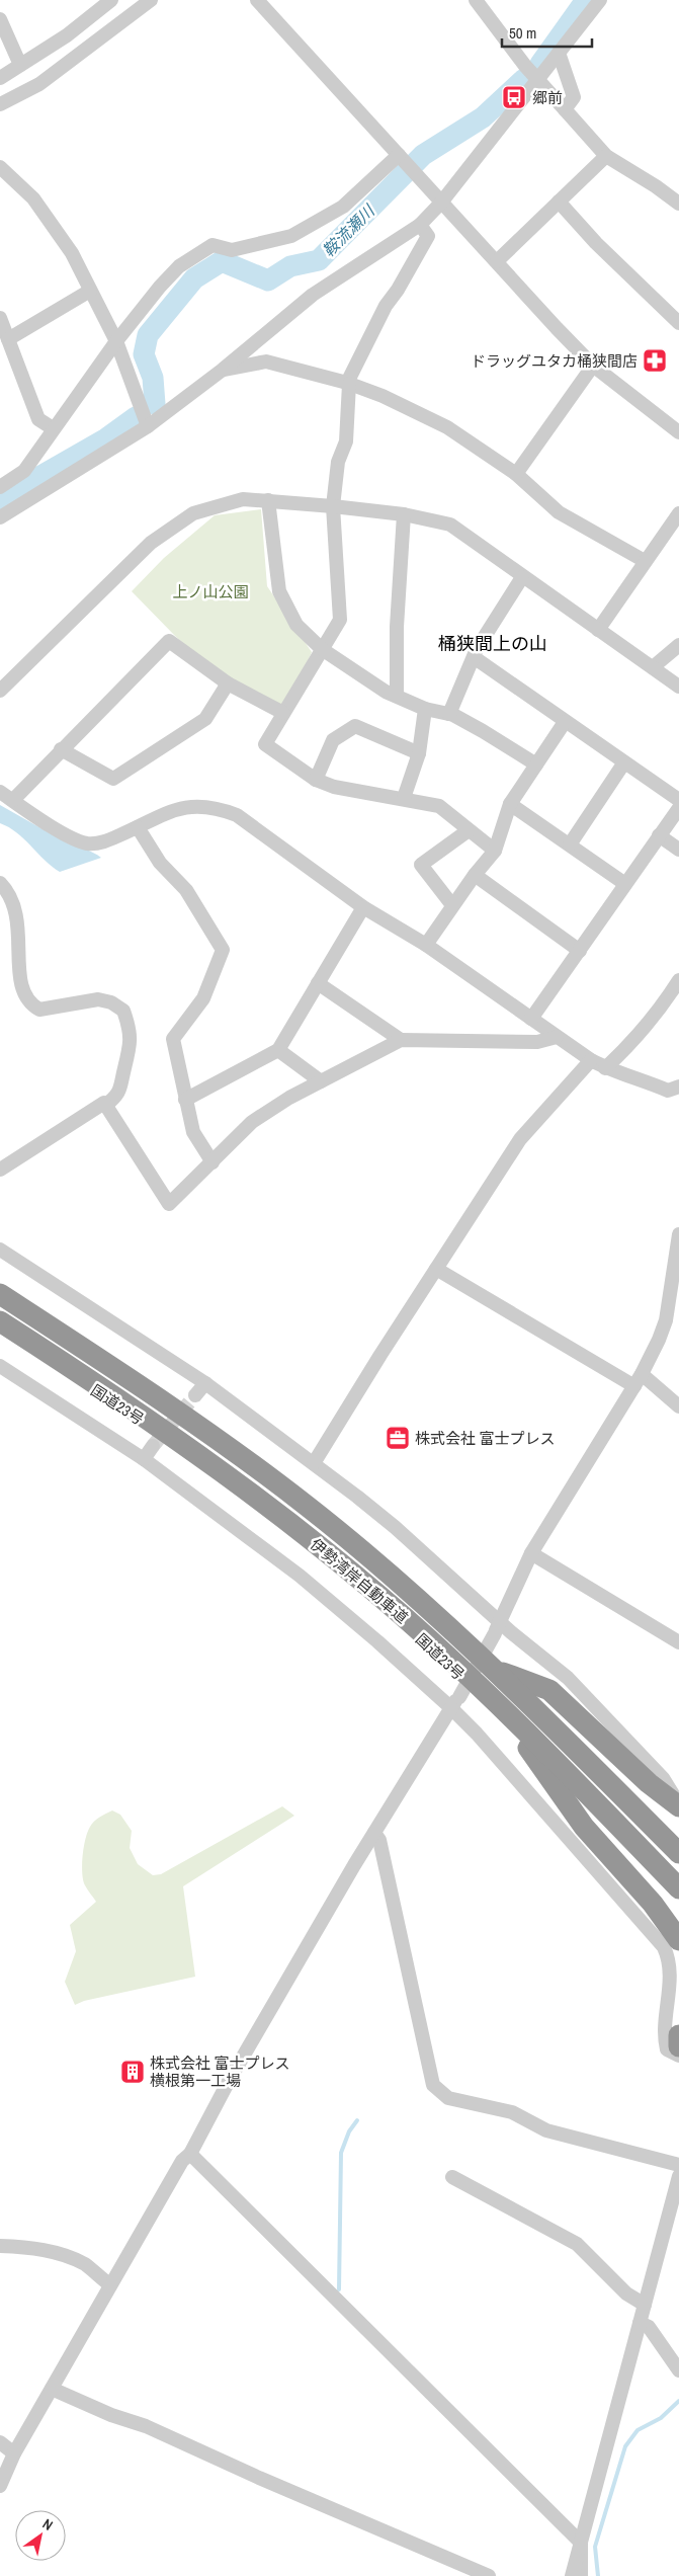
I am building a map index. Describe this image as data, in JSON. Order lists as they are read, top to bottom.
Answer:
{
  "streets": {
    "highway": ["国道23号", "伊勢湾岸自動車道"]
  },
  "districts": ["桶狭間上の山"],
  "water": ["鞍流瀬川"],
  "parks": ["上ノ山公園"],
  "places": {
    "bus stop": ["郷前"],
    "pharmacy": ["ドラッグユタカ桶狭間店"],
    "office": ["株式会社 富士プレス"],
    "building": ["株式会社 富士プレス 横根第一工場"]
  },
  "scale_bar": "50 m",
  "north": "top right"
}
